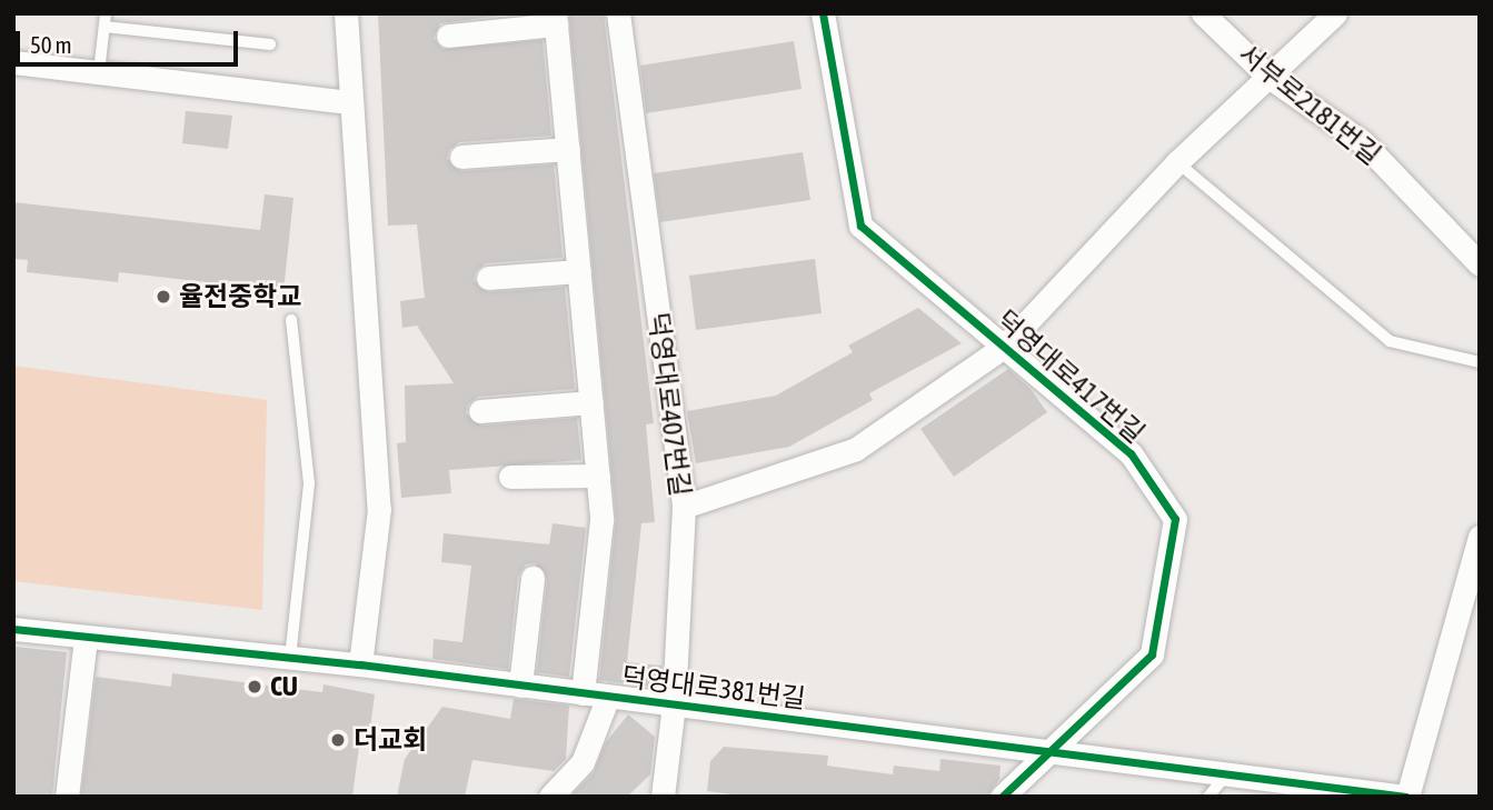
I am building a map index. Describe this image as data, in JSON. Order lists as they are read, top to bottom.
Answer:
{
  "streets": {
    "street": [
      "서부로2181번길",
      "덕영대로417번길",
      "덕영대로407번길",
      "덕영대로381번길"
    ]
  },
  "crossings": [
    ["덕영대로417번길", "덕영대로381번길"],
    ["덕영대로407번길", "덕영대로381번길"]
  ],
  "places": ["율전중학교", "CU", "더교회"],
  "scale_bar": "50 m"
}
